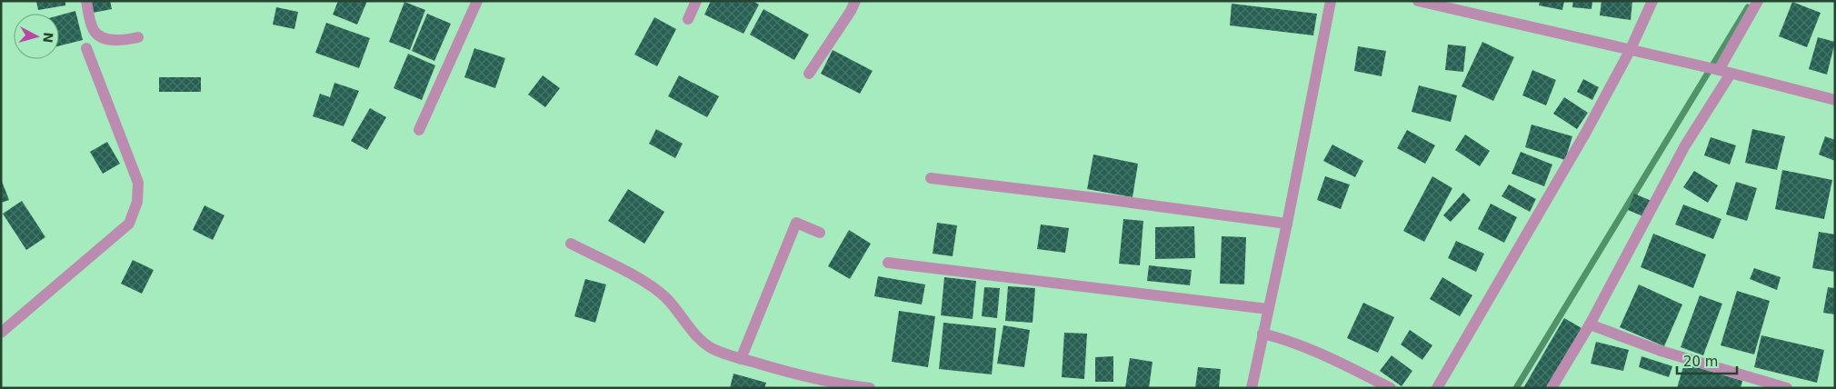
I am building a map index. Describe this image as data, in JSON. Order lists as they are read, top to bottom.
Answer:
{
  "scale_bar": "20 m",
  "north": "right"
}
